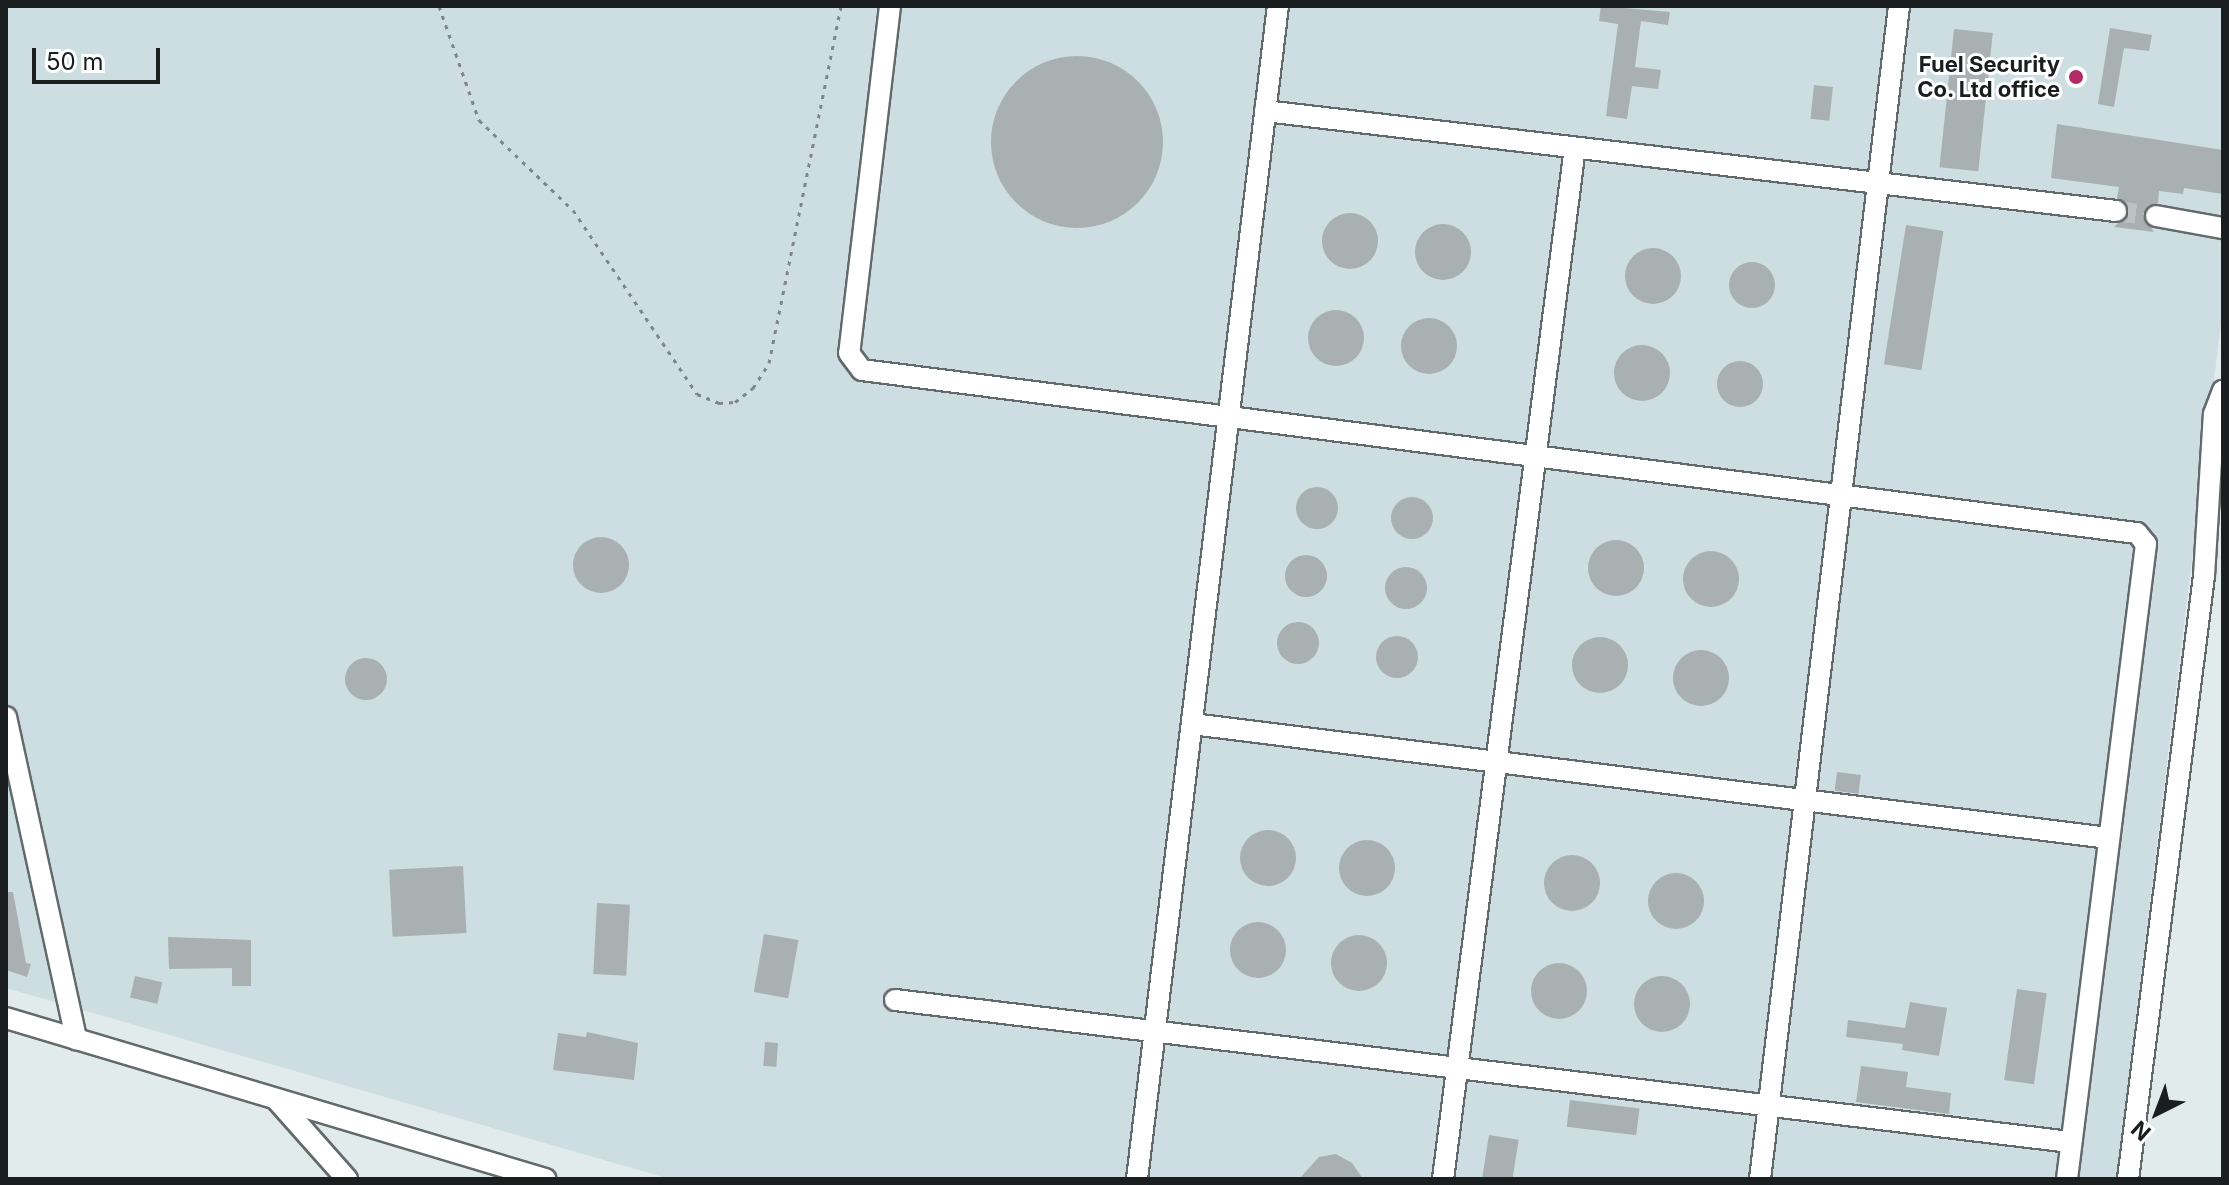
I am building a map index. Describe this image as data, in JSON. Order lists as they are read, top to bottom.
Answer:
{
  "places": ["Fuel Security Co. Ltd office"],
  "scale_bar": "50 m",
  "north": "bottom left"
}
